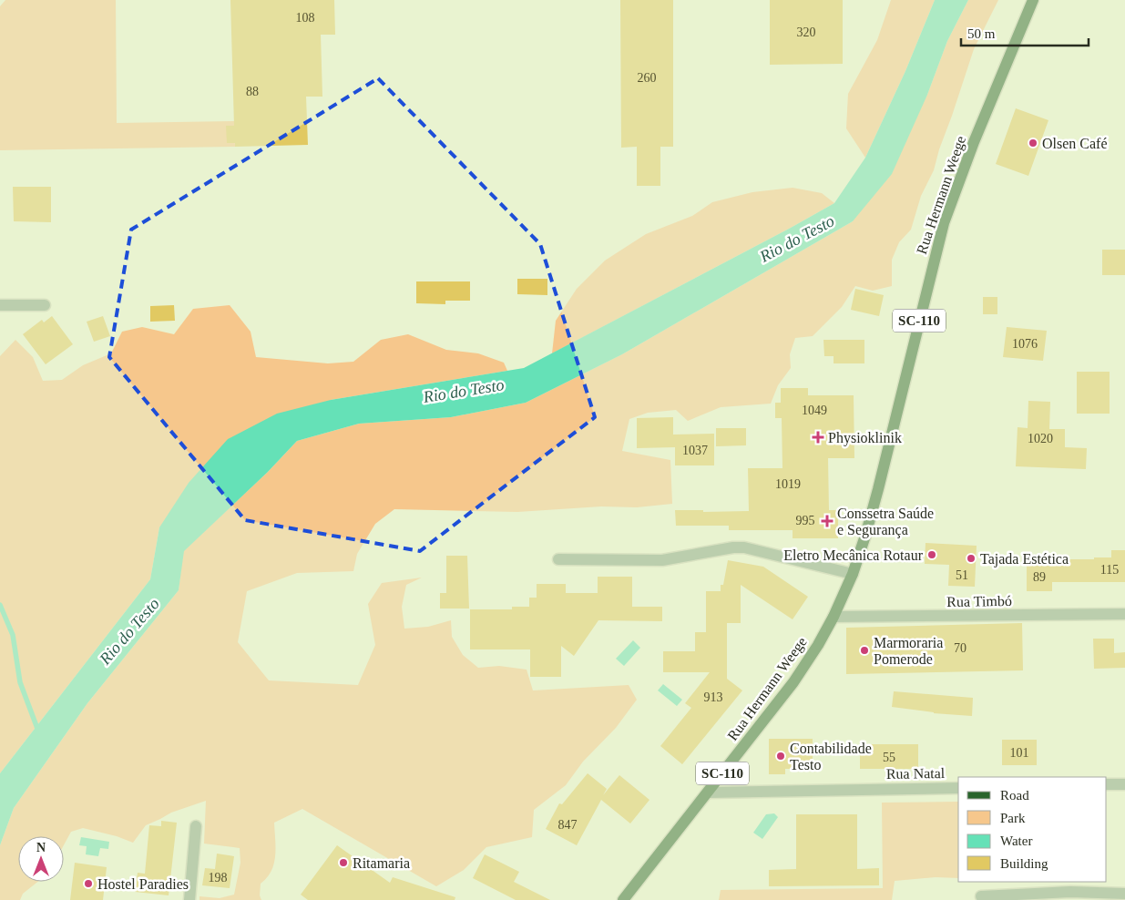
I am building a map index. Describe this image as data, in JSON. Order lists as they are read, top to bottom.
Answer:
{
  "streets": {
    "main road": ["Rua Hermann Weege", "SC-110"],
    "street": ["Rua Timbó", "Rua Natal"]
  },
  "crossings": [
    ["Rua Hermann Weege", "Rua Timbó"],
    ["Rua Hermann Weege", "Rua Natal"]
  ],
  "water": ["Rio do Testo"],
  "places": {
    "other": [
      "Olsen Café",
      "Eletro Mecânica Rotaur",
      "Tajada Estética",
      "Marmoraria Pomerode",
      "Contabilidade Testo",
      "Ritamaria",
      "Hostel Paradies"
    ],
    "health": ["Physioklinik", "Conssetra Saúde e Segurança"]
  },
  "house_numbers": [
    "108",
    "320",
    "260",
    "88",
    "1076",
    "1049",
    "1020",
    "1037",
    "1019",
    "995",
    "115",
    "51",
    "89",
    "70",
    "913",
    "101",
    "55",
    "847",
    "198"
  ],
  "legend": [
    "Road",
    "Park",
    "Water",
    "Building"
  ],
  "scale_bar": "50 m",
  "north": "top"
}
